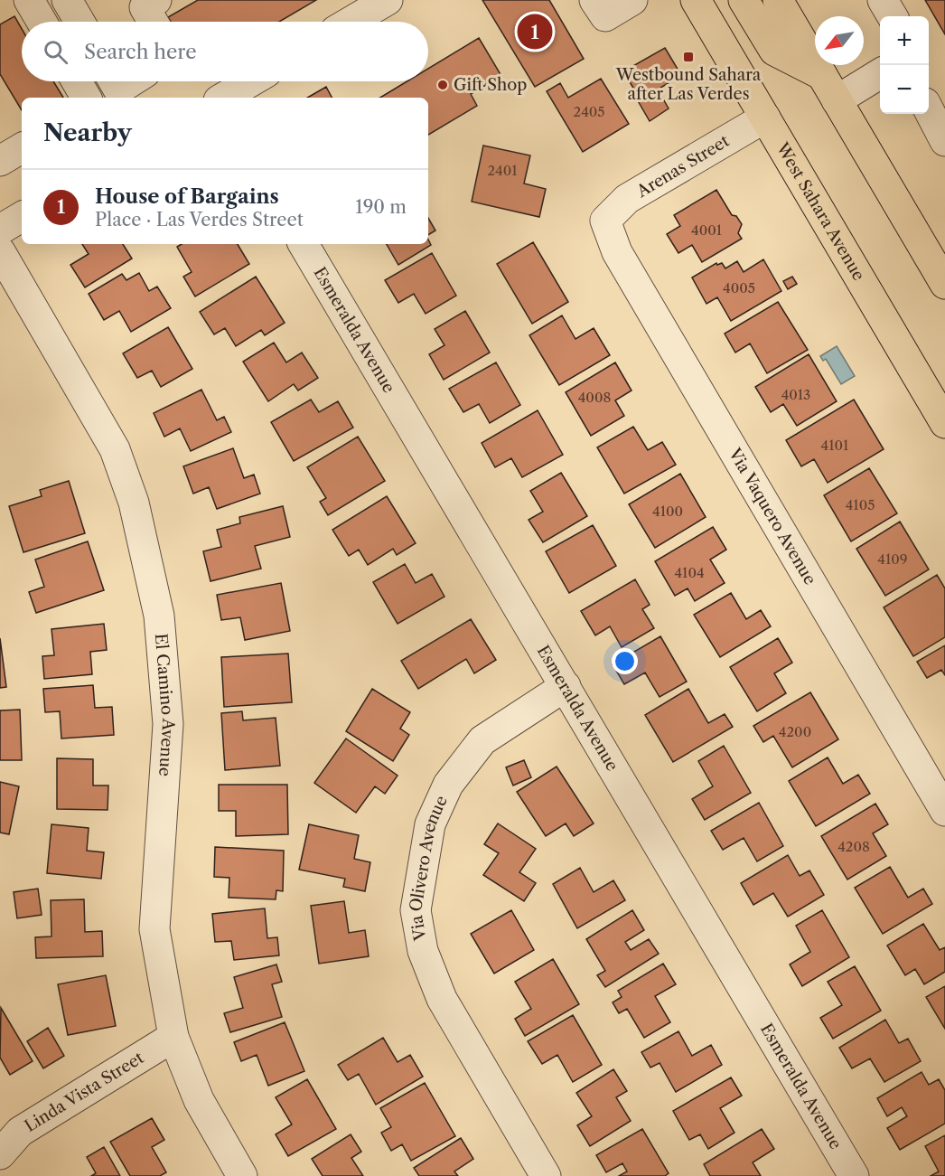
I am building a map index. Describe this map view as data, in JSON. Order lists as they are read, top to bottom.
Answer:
{
  "streets": {
    "main road": ["West Sahara Avenue"],
    "street": [
      "Arenas Street",
      "Esmeralda Avenue",
      "Via Vaquero Avenue",
      "El Camino Avenue",
      "Via Olivero Avenue",
      "Linda Vista Street"
    ]
  },
  "crossings": [
    ["Arenas Street", "West Sahara Avenue"],
    ["Arenas Street", "Via Vaquero Avenue"],
    ["Esmeralda Avenue", "Via Olivero Avenue"],
    ["El Camino Avenue", "Linda Vista Street"]
  ],
  "places": {
    "transit": ["Westbound Sahara after Las Verdes"],
    "other": ["Gift Shop"]
  },
  "house_numbers": [
    "2405",
    "2401",
    "4001",
    "4005",
    "4013",
    "4008",
    "4101",
    "4105",
    "4100",
    "4109",
    "4104",
    "4200",
    "4208"
  ],
  "north": "bottom left",
  "page": {
    "pins": "1",
    "map_buttons": ["+", "−"],
    "search": "Search here",
    "heading": "Nearby",
    "list": [
      {
        "mark": "1",
        "name": "House of Bargains",
        "note": "Place · Las Verdes Street",
        "value": "190 m"
      }
    ]
  }
}
